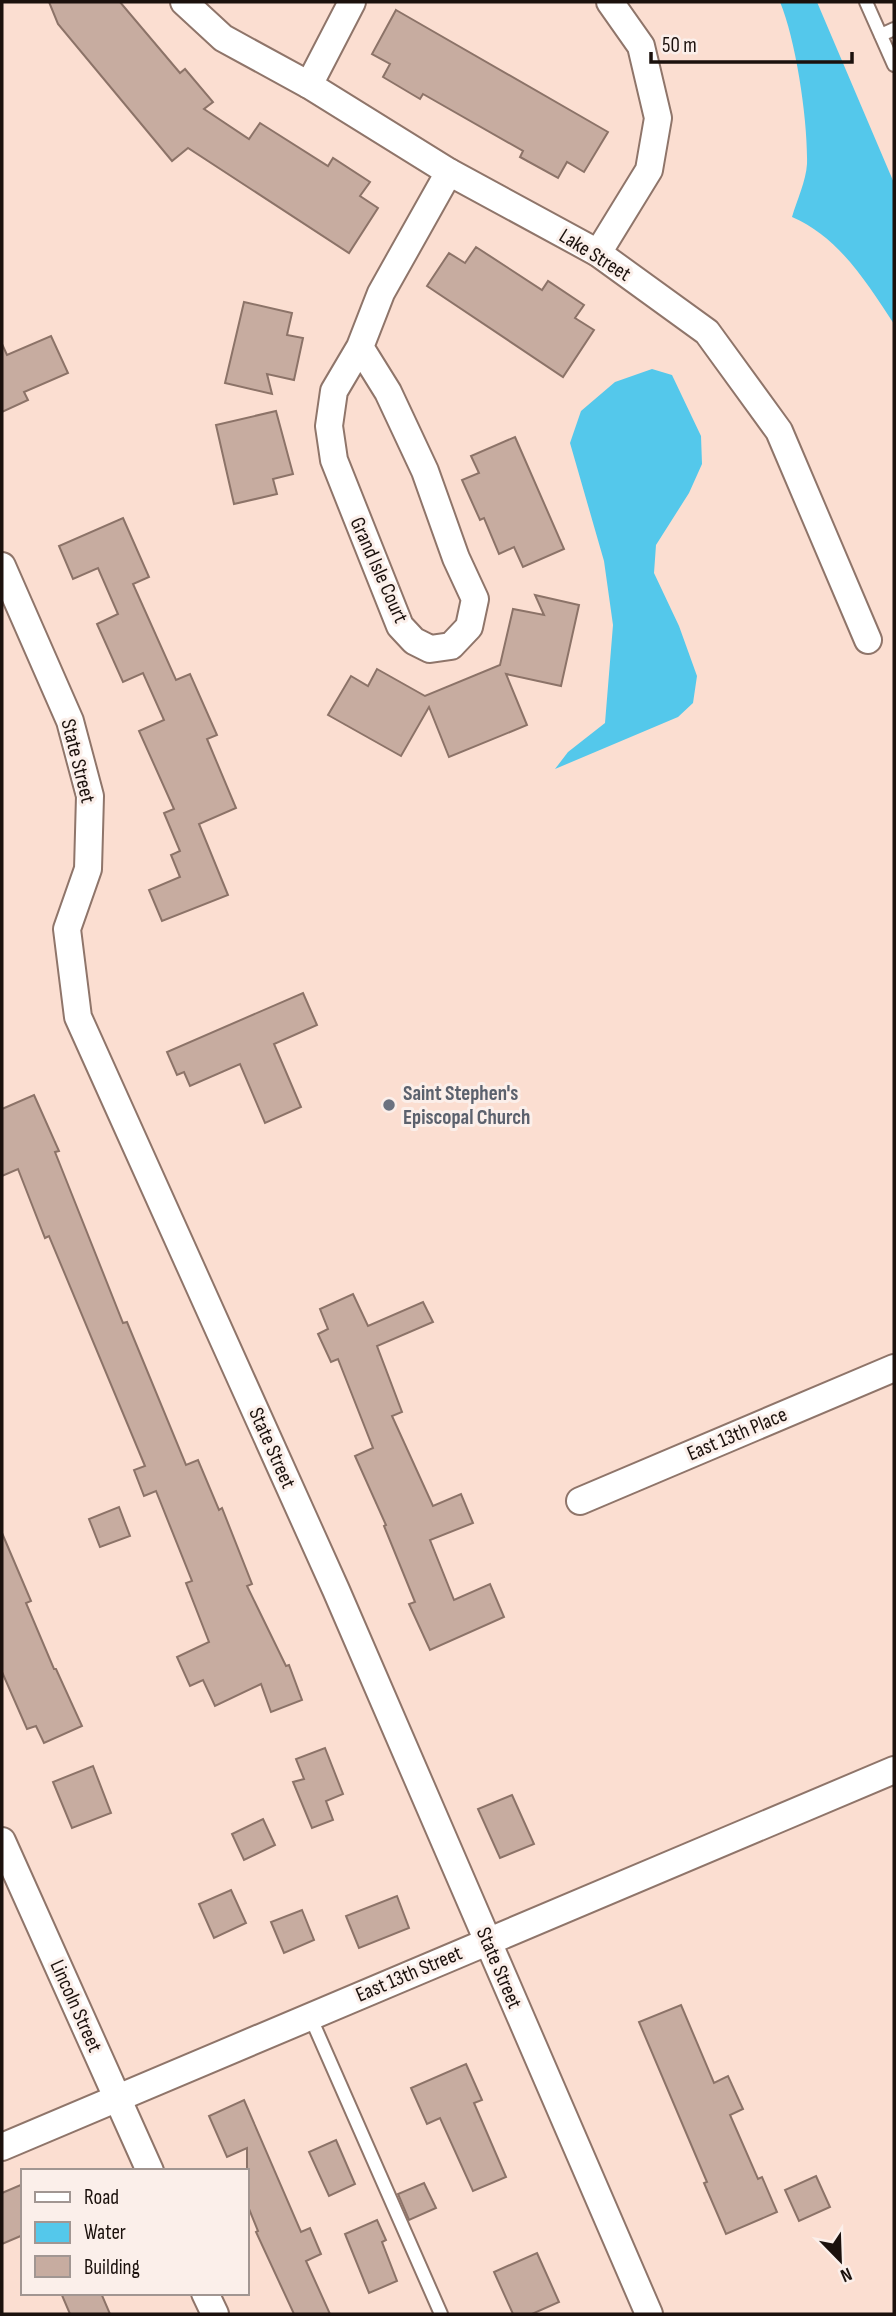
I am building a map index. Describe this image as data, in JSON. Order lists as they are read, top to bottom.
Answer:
{
  "streets": {
    "street": [
      "Lake Street",
      "Grand Isle Court",
      "State Street",
      "East 13th Place",
      "East 13th Street",
      "Lincoln Street"
    ]
  },
  "crossings": [
    ["Lake Street", "Grand Isle Court"],
    ["State Street", "East 13th Street"],
    ["East 13th Street", "Lincoln Street"]
  ],
  "places": ["Saint Stephen's Episcopal Church"],
  "legend": ["Road", "Water", "Building"],
  "scale_bar": "50 m",
  "north": "bottom right"
}
